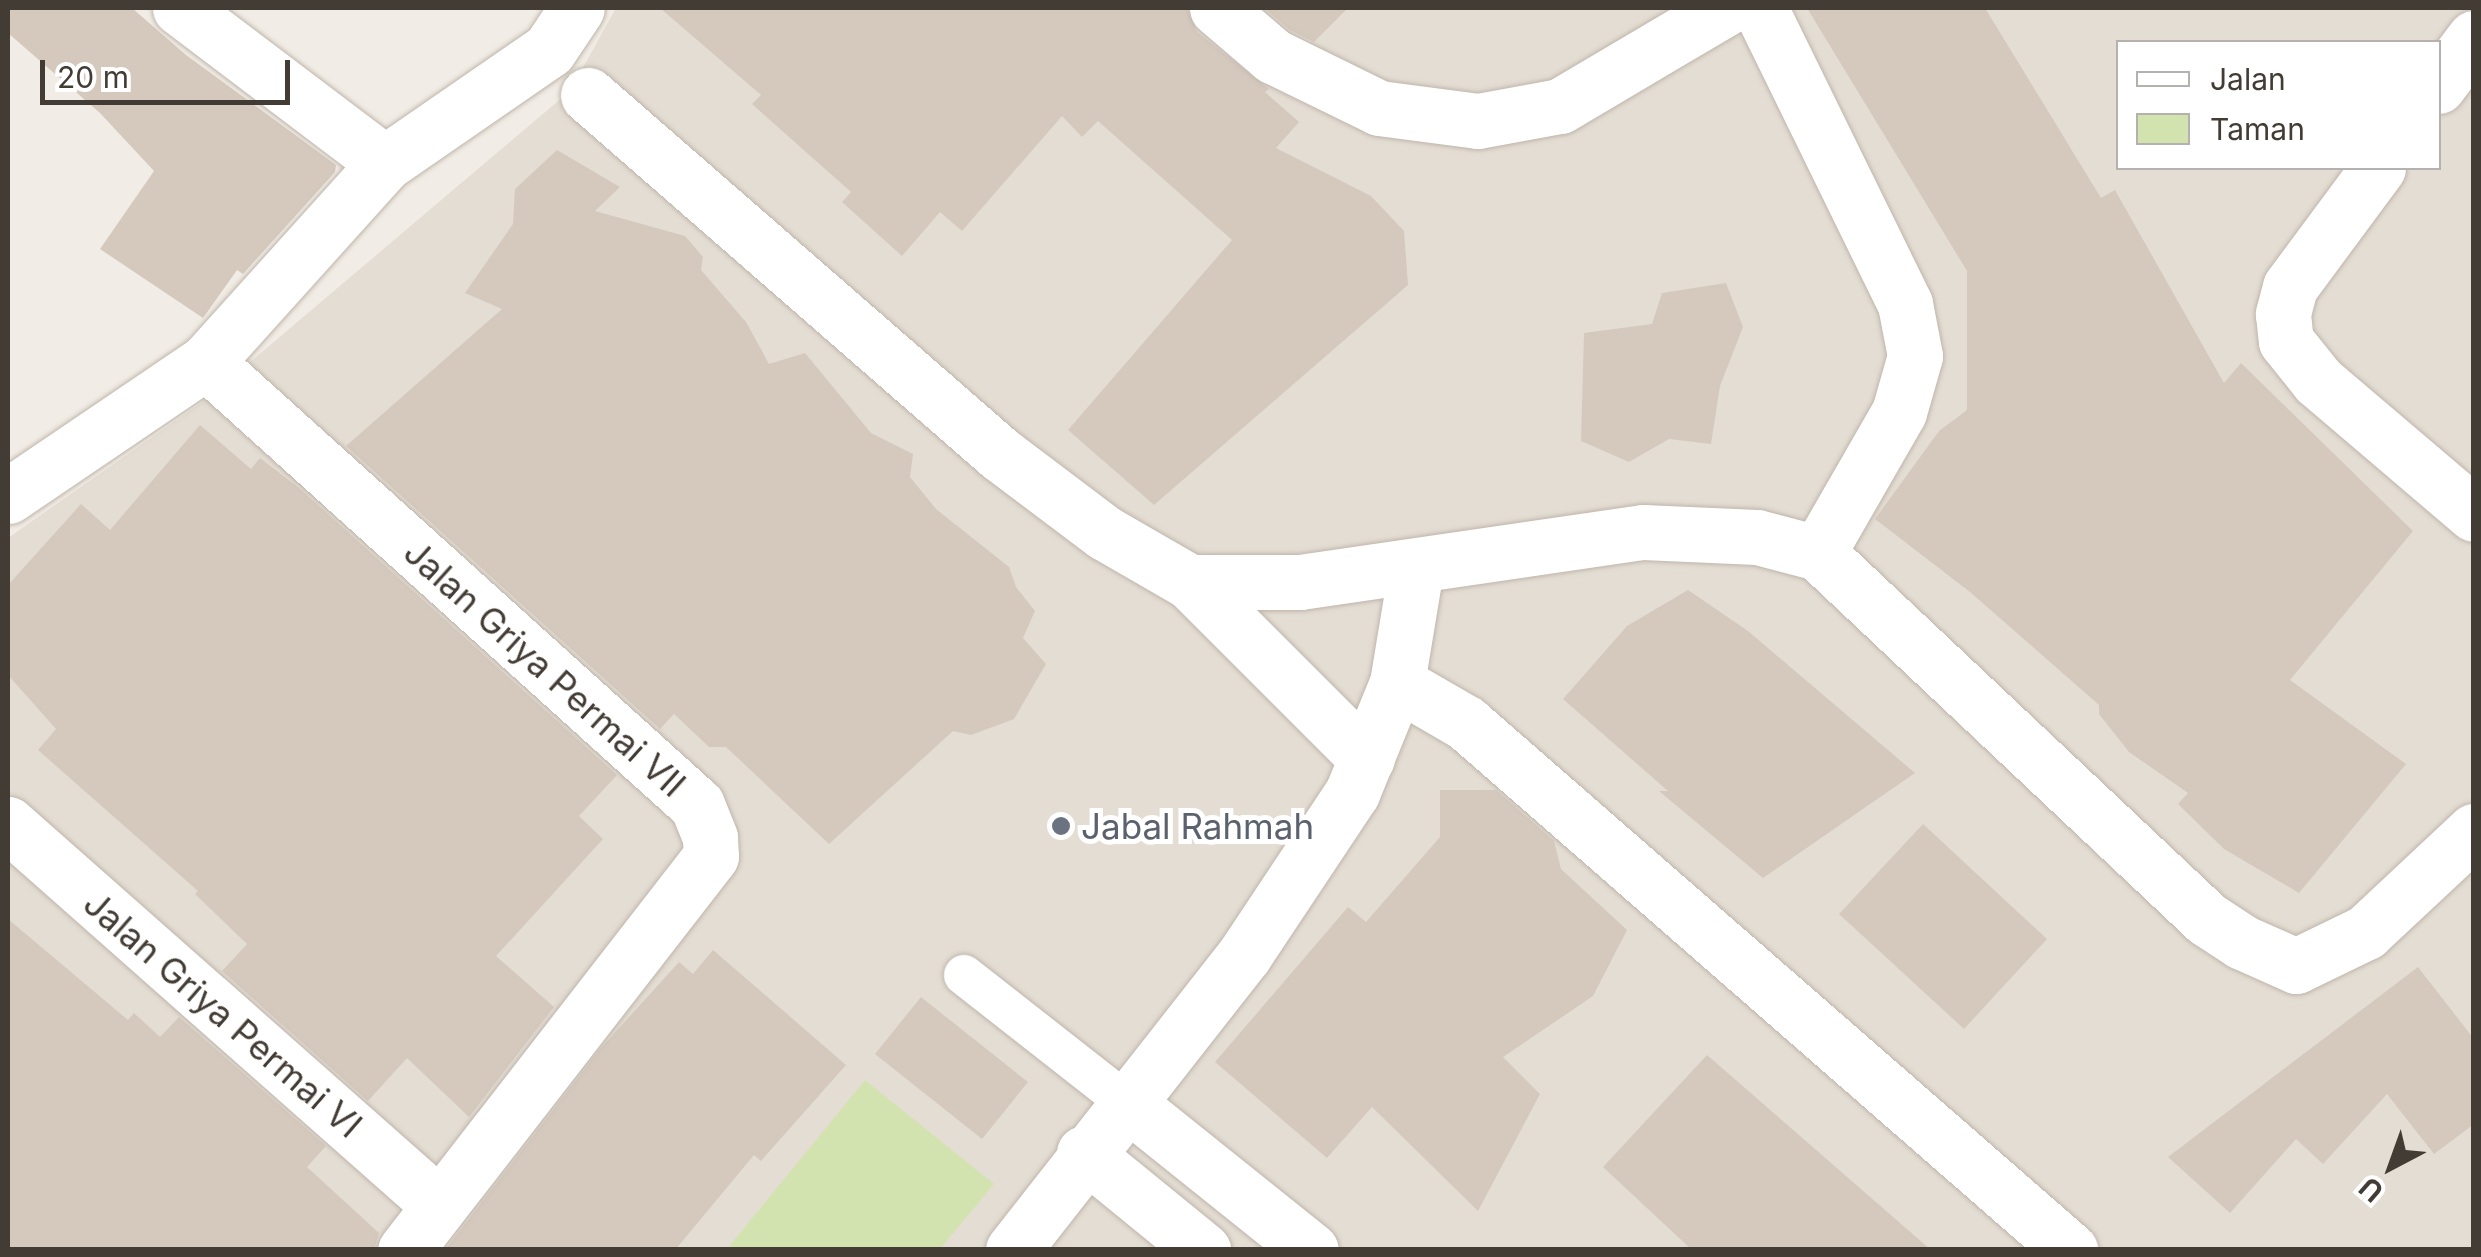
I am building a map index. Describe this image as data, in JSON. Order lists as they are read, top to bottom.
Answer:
{
  "streets": {
    "street": ["Jalan Griya Permai VII", "Jalan Griya Permai VI"]
  },
  "crossings": [
    ["Jalan Griya Permai VII", "Jalan Griya Permai VI"]
  ],
  "places": ["Jabal Rahmah"],
  "legend": ["Jalan", "Taman"],
  "scale_bar": "20 m",
  "north": "bottom left"
}
